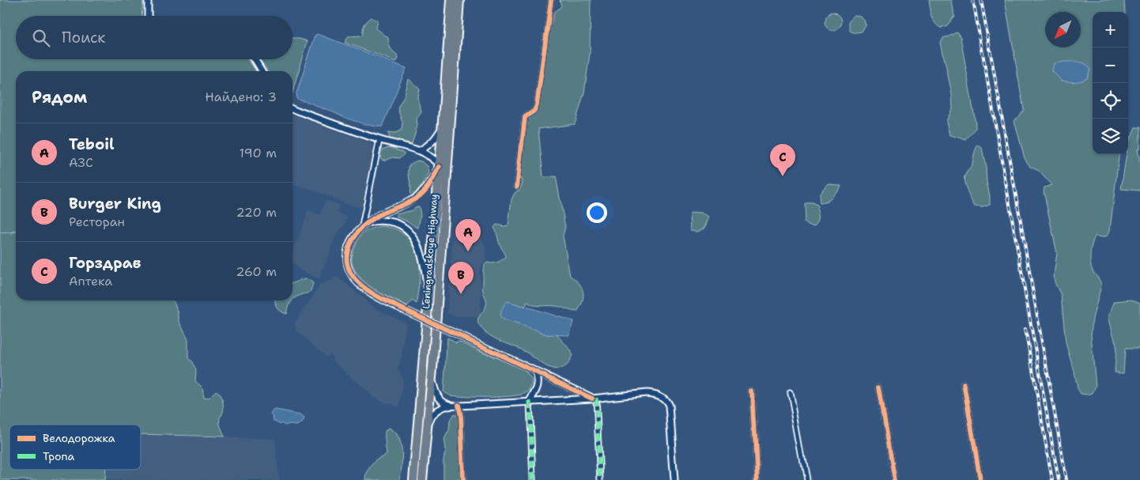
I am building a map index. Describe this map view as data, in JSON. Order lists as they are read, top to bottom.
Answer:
{
  "streets": {
    "highway": ["Leningradskoye Highway"]
  },
  "legend": ["Велодорожка", "Тропа"],
  "north": "bottom left",
  "page": {
    "map_buttons": ["+", "−"],
    "search": "Поиск",
    "heading": ["Рядом", "Найдено: 3"],
    "list": [
      {
        "mark": "A",
        "name": "Teboil",
        "note": "АЗС",
        "value": "190 m"
      },
      {
        "mark": "B",
        "name": "Burger King",
        "note": "Ресторан",
        "value": "220 m"
      },
      {
        "mark": "C",
        "name": "Горздрав",
        "note": "Аптека",
        "value": "260 m"
      }
    ],
    "pins": ["C", "A", "B"]
  }
}
